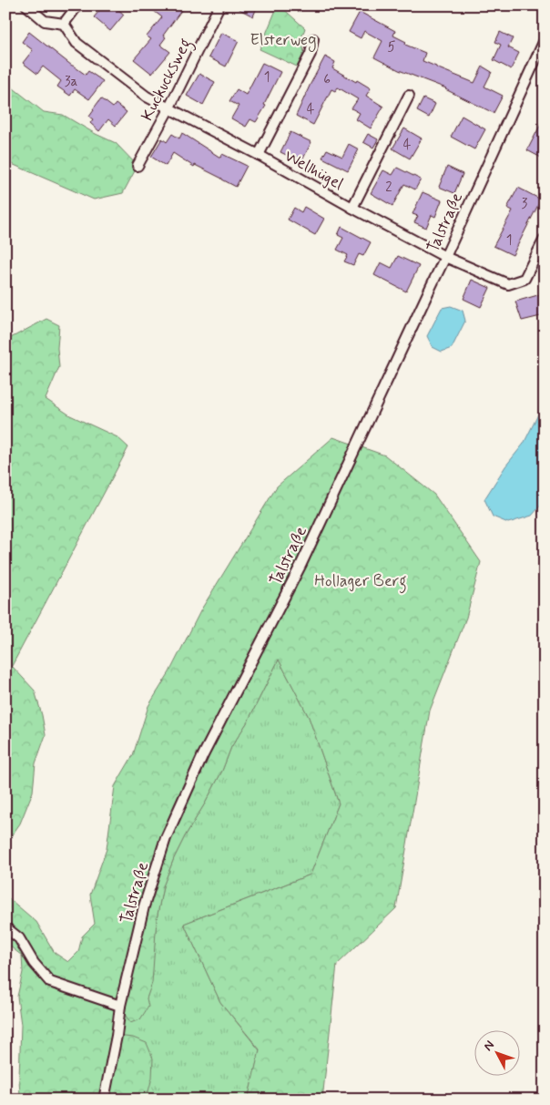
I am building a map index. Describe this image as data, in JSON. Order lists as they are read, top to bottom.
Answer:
{
  "streets": {
    "street": ["Kuckucksweg", "Wellhügel", "Talstraße"]
  },
  "crossings": [
    ["Kuckucksweg", "Wellhügel"],
    ["Wellhügel", "Talstraße"]
  ],
  "parks": ["Elsterweg", "Hollager Berg"],
  "house_numbers": [
    "5",
    "1",
    "6",
    "3a",
    "4",
    "4",
    "2",
    "3",
    "1"
  ],
  "north": "top left"
}
